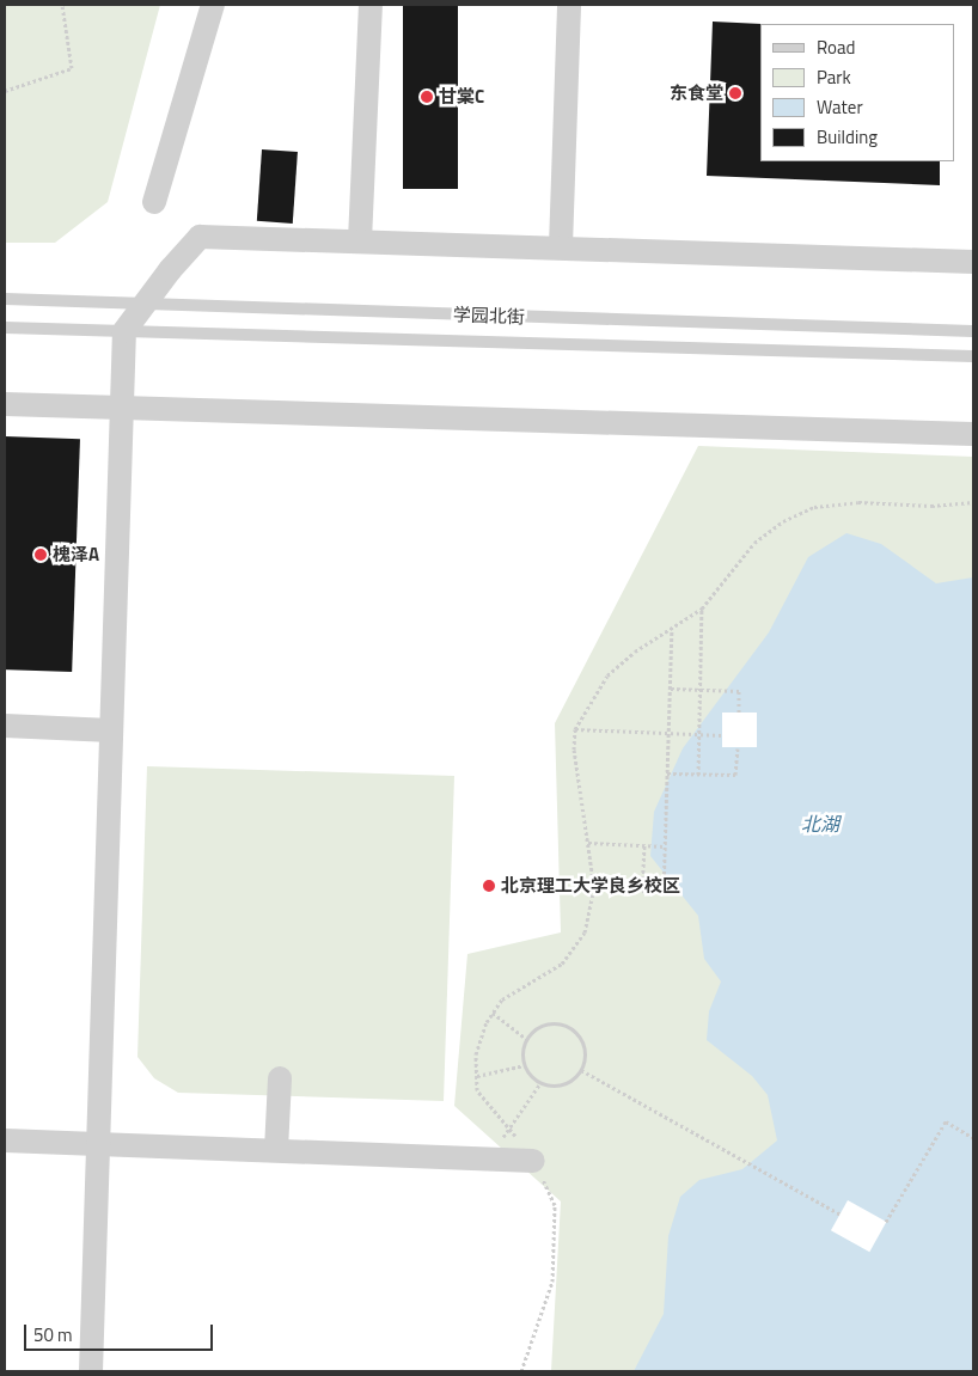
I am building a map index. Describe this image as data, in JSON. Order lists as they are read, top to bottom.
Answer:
{
  "streets": {
    "lane": ["学园北街"]
  },
  "water": ["北湖"],
  "places": [
    "东食堂",
    "甘棠C",
    "槐泽A",
    "北京理工大学良乡校区"
  ],
  "legend": [
    "Road",
    "Park",
    "Water",
    "Building"
  ],
  "scale_bar": "50 m"
}
